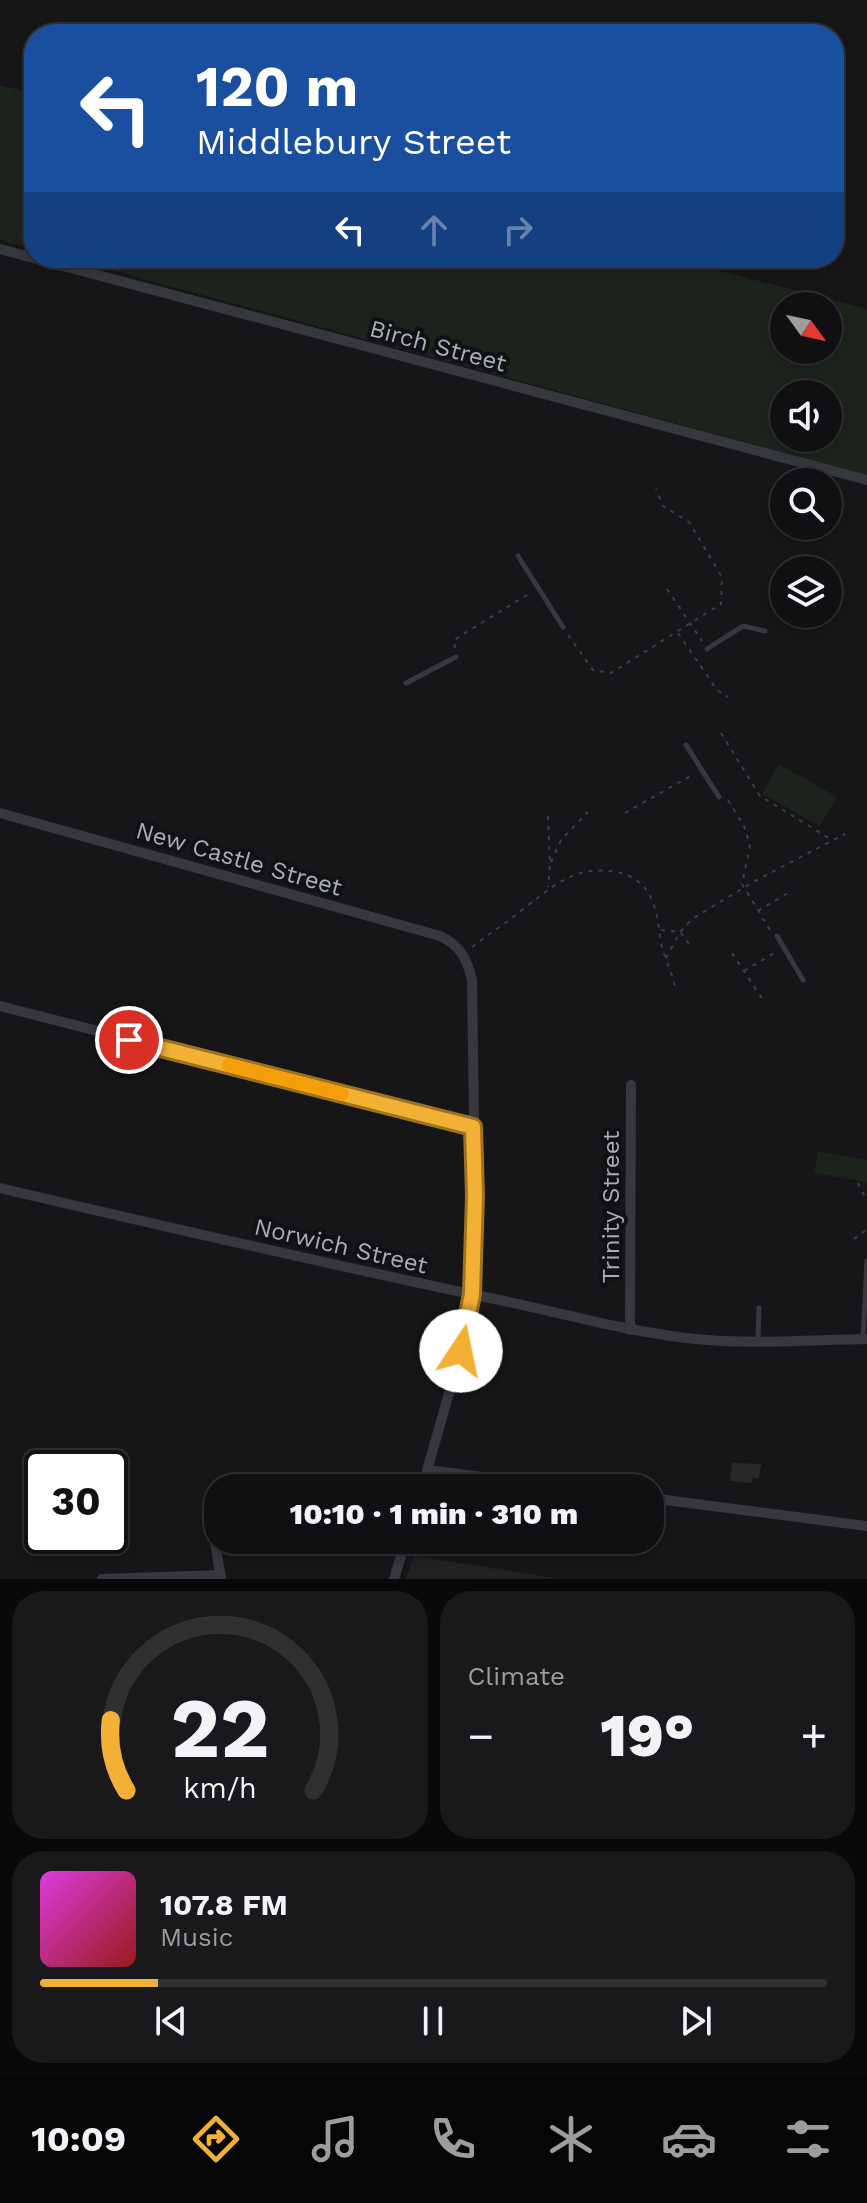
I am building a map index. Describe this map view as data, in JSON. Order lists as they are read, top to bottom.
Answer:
{
  "streets": {
    "street": [
      "Birch Street",
      "New Castle Street",
      "Trinity Street",
      "Norwich Street"
    ]
  },
  "crossings": [
    ["Trinity Street", "Norwich Street"]
  ],
  "north": "bottom right",
  "page": {
    "turn": ["120 m", "Middlebury Street"],
    "limit": "30",
    "trip": "10:10 · 1 min · 310 m",
    "tile": "Climate",
    "heat": ["−", "19°", "+"],
    "song": ["107.8 FM", "Music"],
    "tabs": "10:09",
    "gauge": ["22", "km/h"]
  }
}
